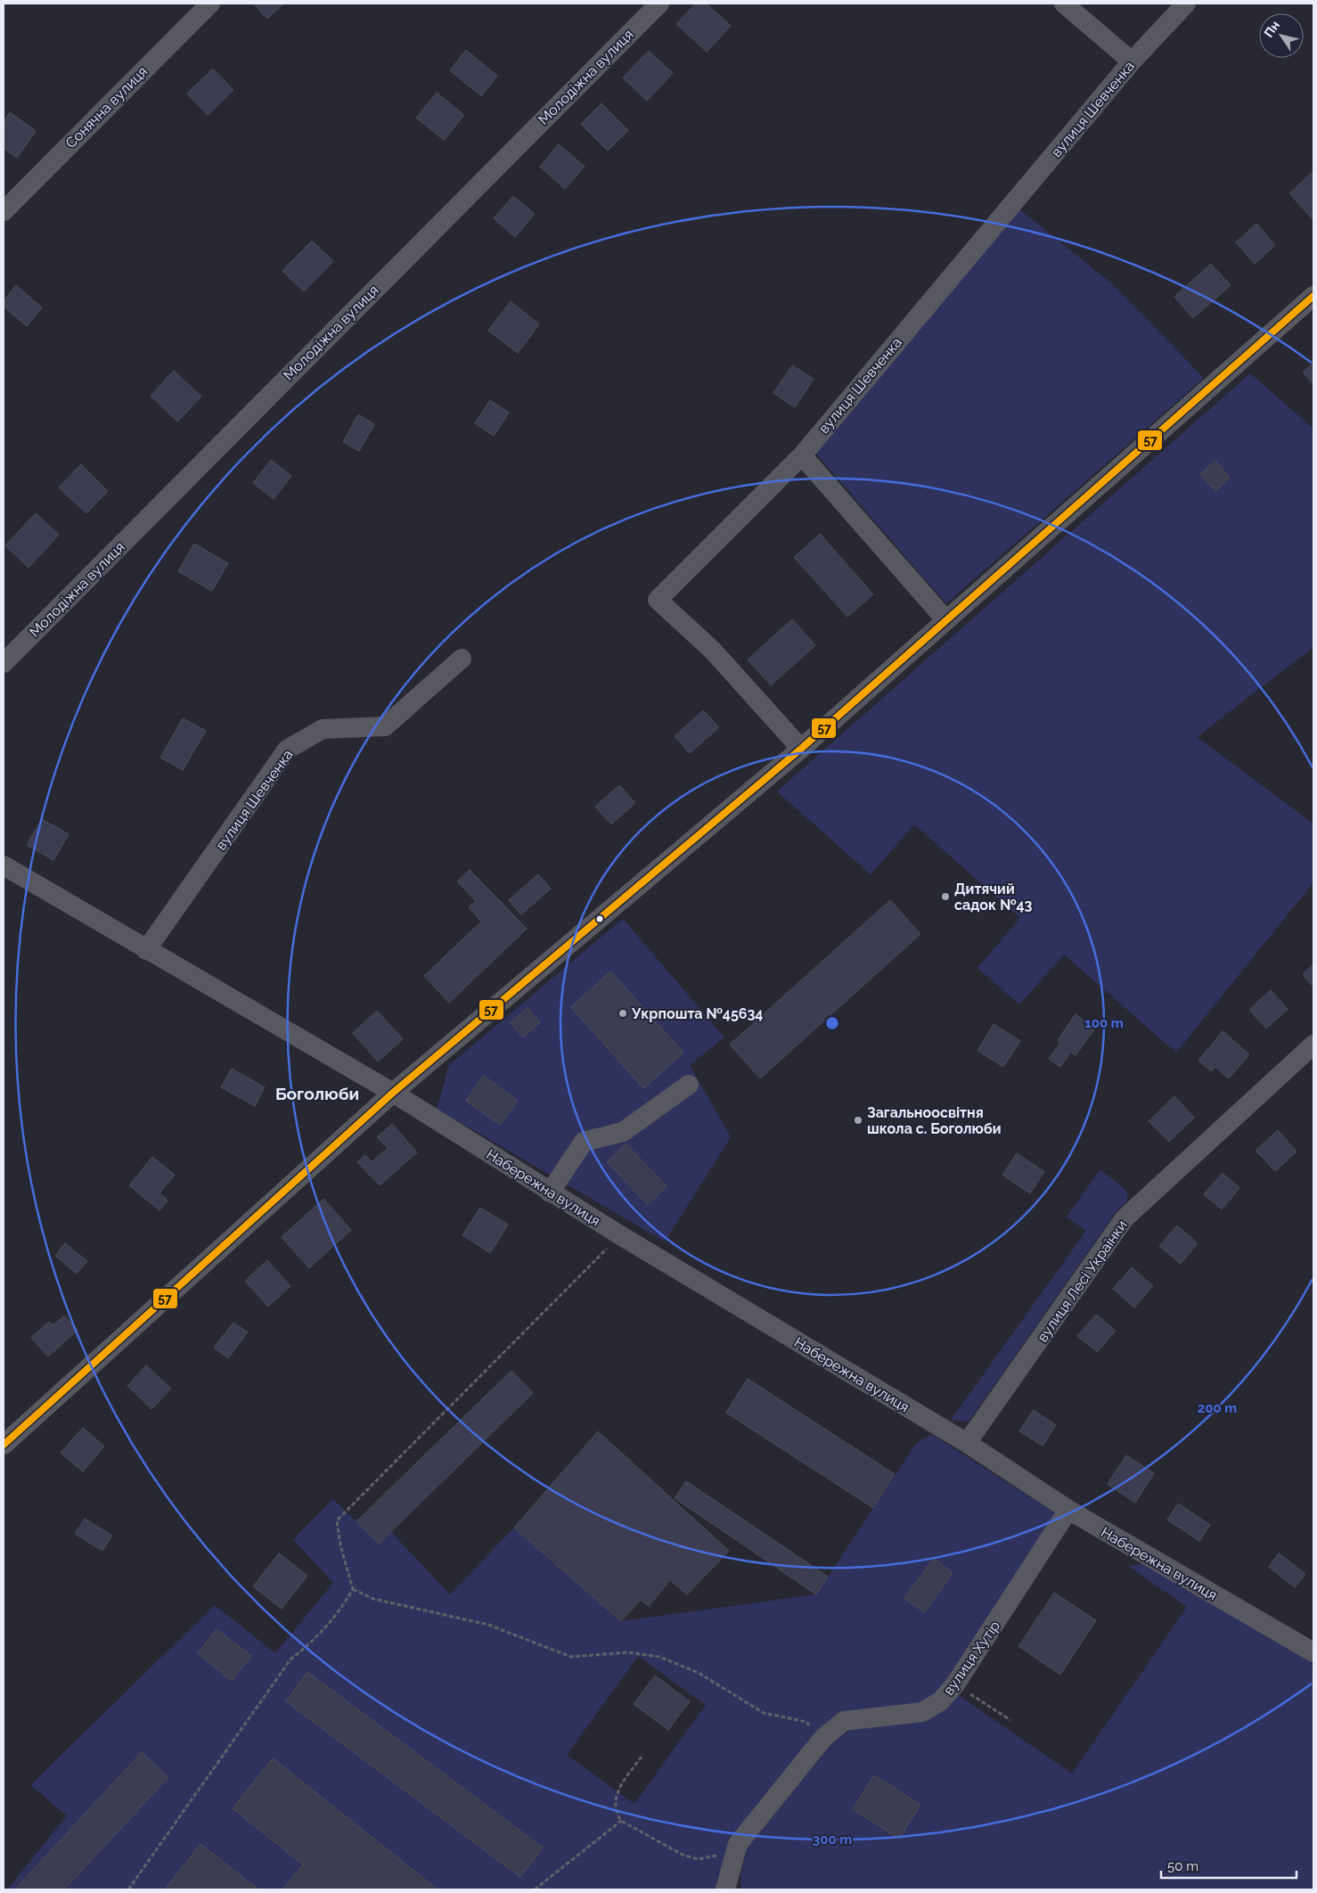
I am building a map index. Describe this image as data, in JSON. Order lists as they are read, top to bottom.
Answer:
{
  "streets": {
    "street": [
      "Молодіжна вулиця",
      "Сонячна вулиця",
      "вулиця Шевченка",
      "Набережна вулиця",
      "вулиця Лесі Українки",
      "вулиця Хутір"
    ]
  },
  "crossings": [
    ["Набережна вулиця", "вулиця Лесі Українки"],
    ["Набережна вулиця", "вулиця Хутір"]
  ],
  "districts": ["Боголюби"],
  "places": ["Дитячий садок №43", "Укрпошта №45634", "Загальноосвітня школа с. Боголюби"],
  "lines": ["transit line 57"],
  "scale_bar": "50 m",
  "north": "top left",
  "rings": ["100 m", "200 m", "300 m"]
}
